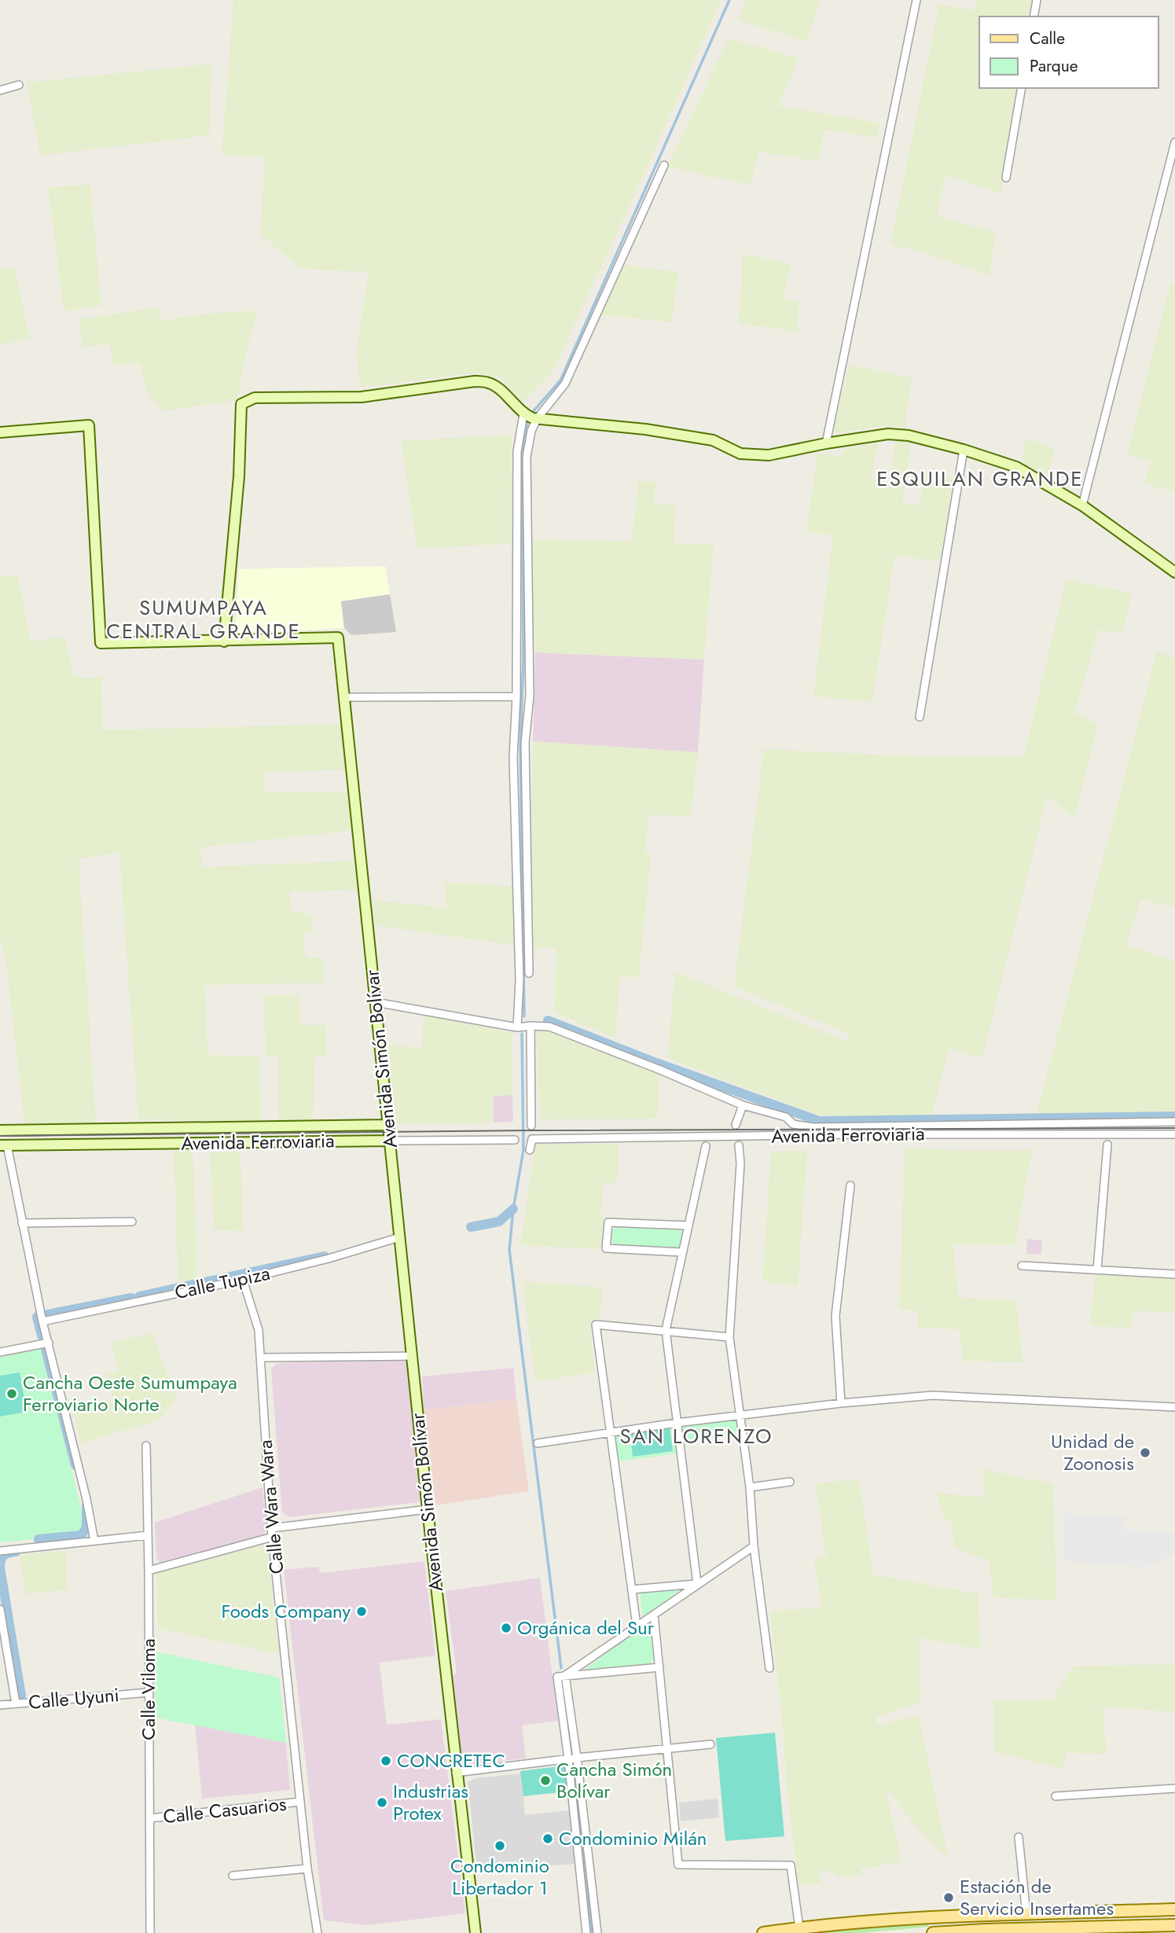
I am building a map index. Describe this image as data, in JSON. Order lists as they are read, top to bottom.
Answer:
{
  "streets": {
    "street": [
      "Avenida Simón Bolívar",
      "Avenida Ferroviaria",
      "Calle Tupiza",
      "Calle Wara Wara",
      "Calle Viloma",
      "Calle Uyuni",
      "Calle Casuarios"
    ]
  },
  "crossings": [
    ["Avenida Simón Bolívar", "Avenida Ferroviaria"],
    ["Avenida Simón Bolívar", "Calle Tupiza"],
    ["Calle Tupiza", "Calle Wara Wara"],
    ["Calle Wara Wara", "Calle Casuarios"],
    ["Calle Viloma", "Calle Uyuni"],
    ["Calle Viloma", "Calle Casuarios"]
  ],
  "districts": ["ESQUILAN GRANDE", "SUMUMPAYA CENTRAL GRANDE", "SAN LORENZO"],
  "places": [
    "Cancha Oeste Sumumpaya Ferroviario Norte",
    "Unidad de Zoonosis",
    "Foods Company",
    "Orgánica del Sur",
    "CONCRETEC",
    "Cancha Simón Bolívar",
    "Industrias Protex",
    "Condominio Milán",
    "Condominio Libertador 1",
    "Estación de Servicio Insertames"
  ],
  "legend": ["Calle", "Parque"]
}
